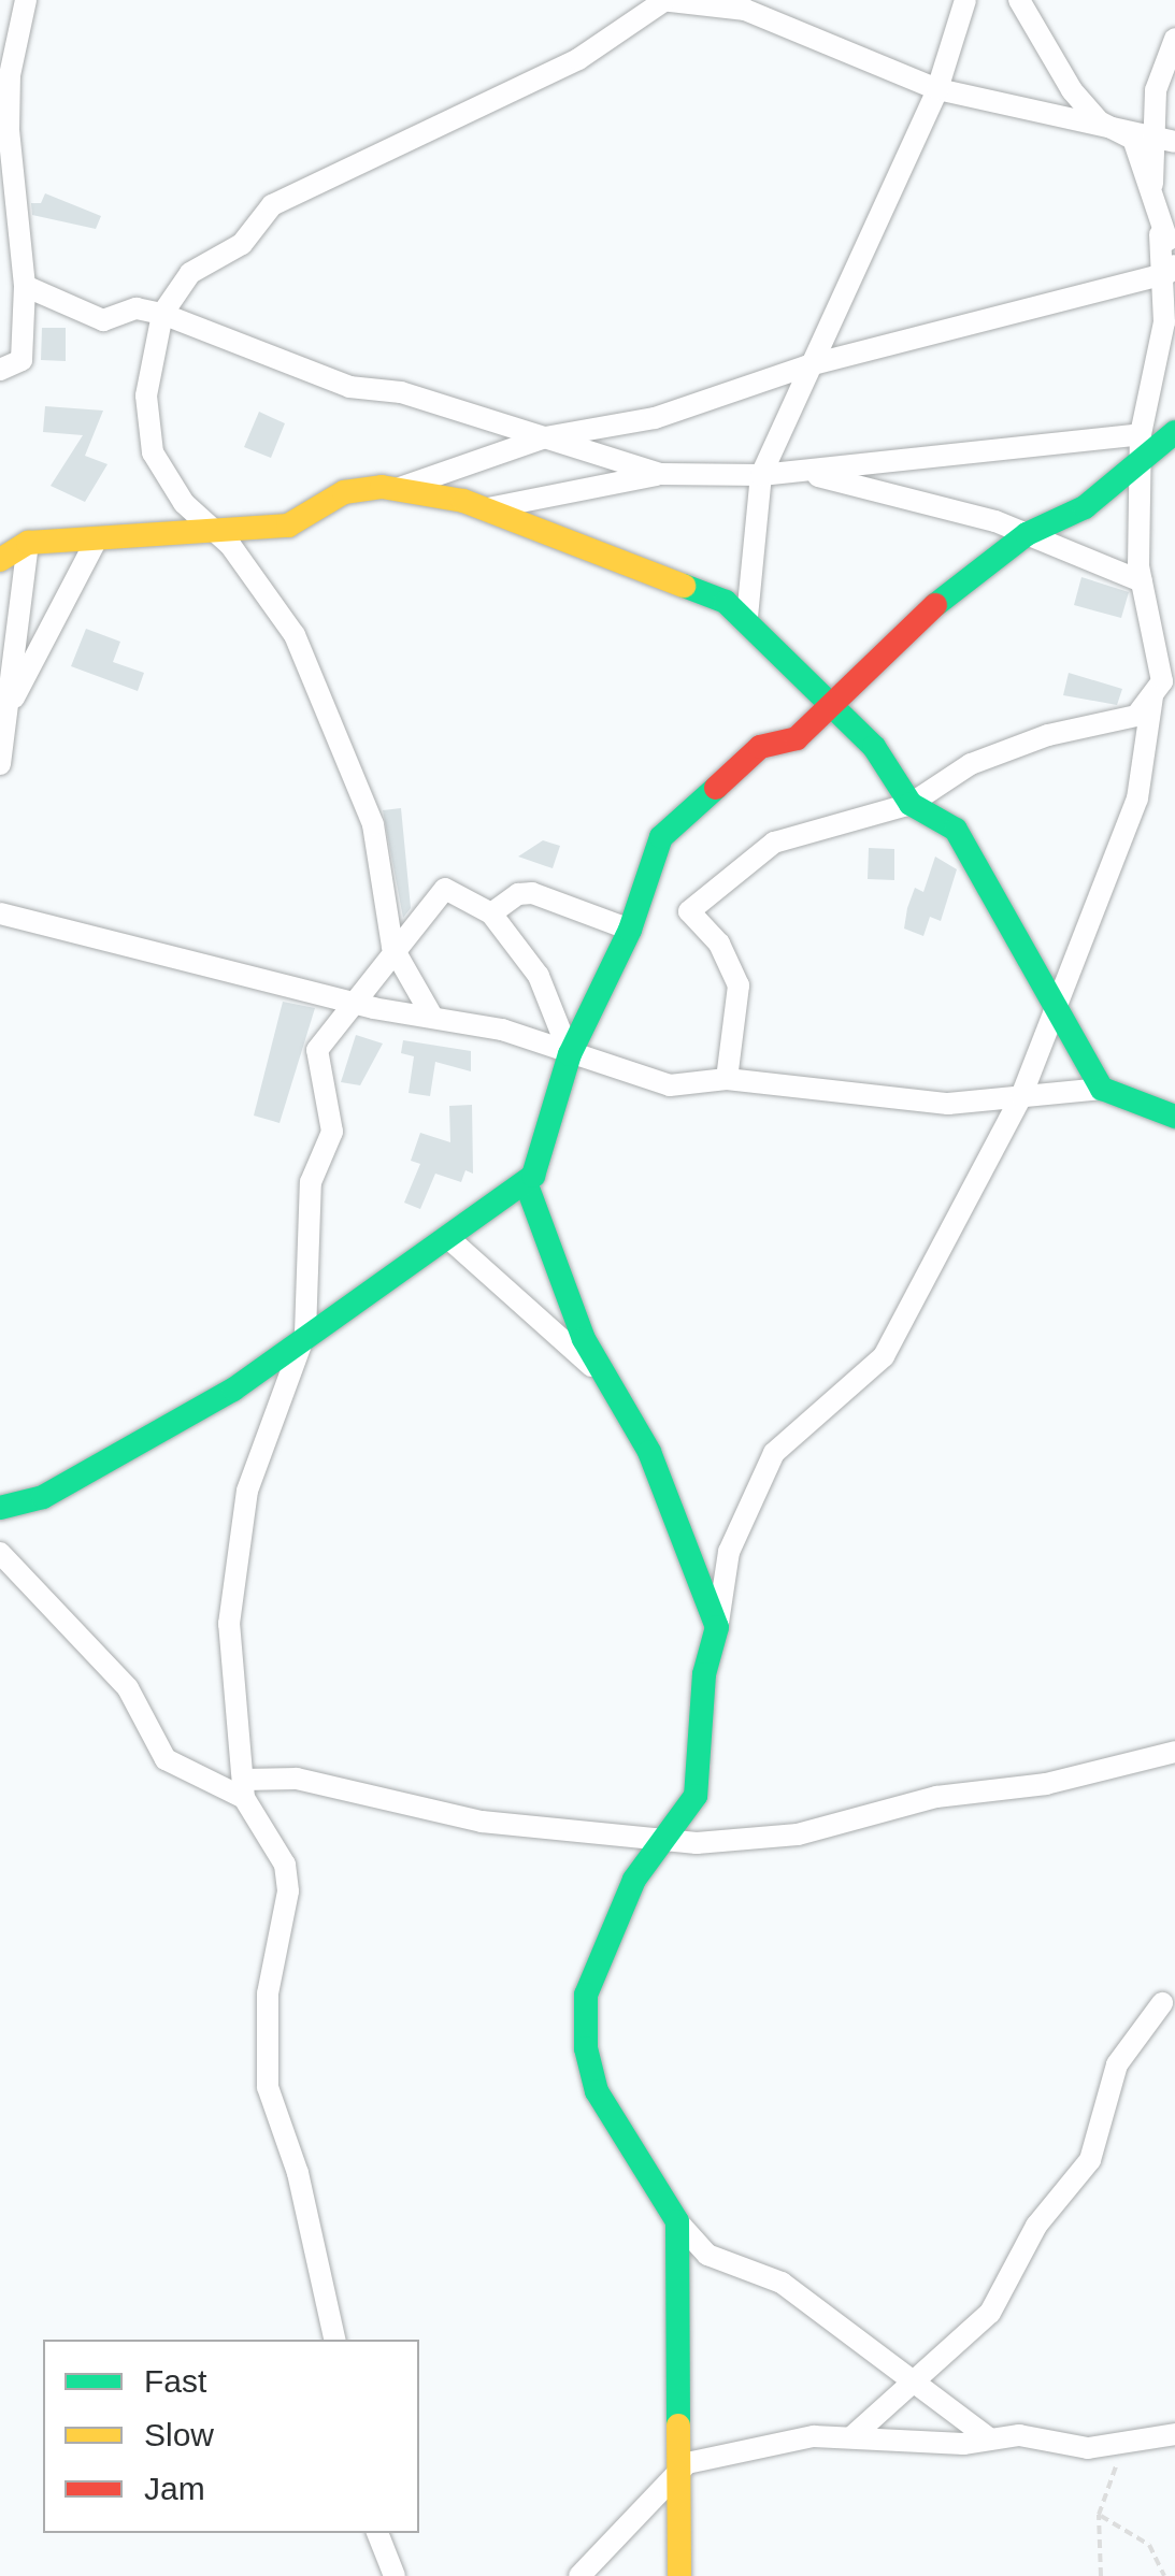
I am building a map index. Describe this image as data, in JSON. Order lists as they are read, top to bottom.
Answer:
{
  "legend": ["Fast", "Slow", "Jam"]
}
